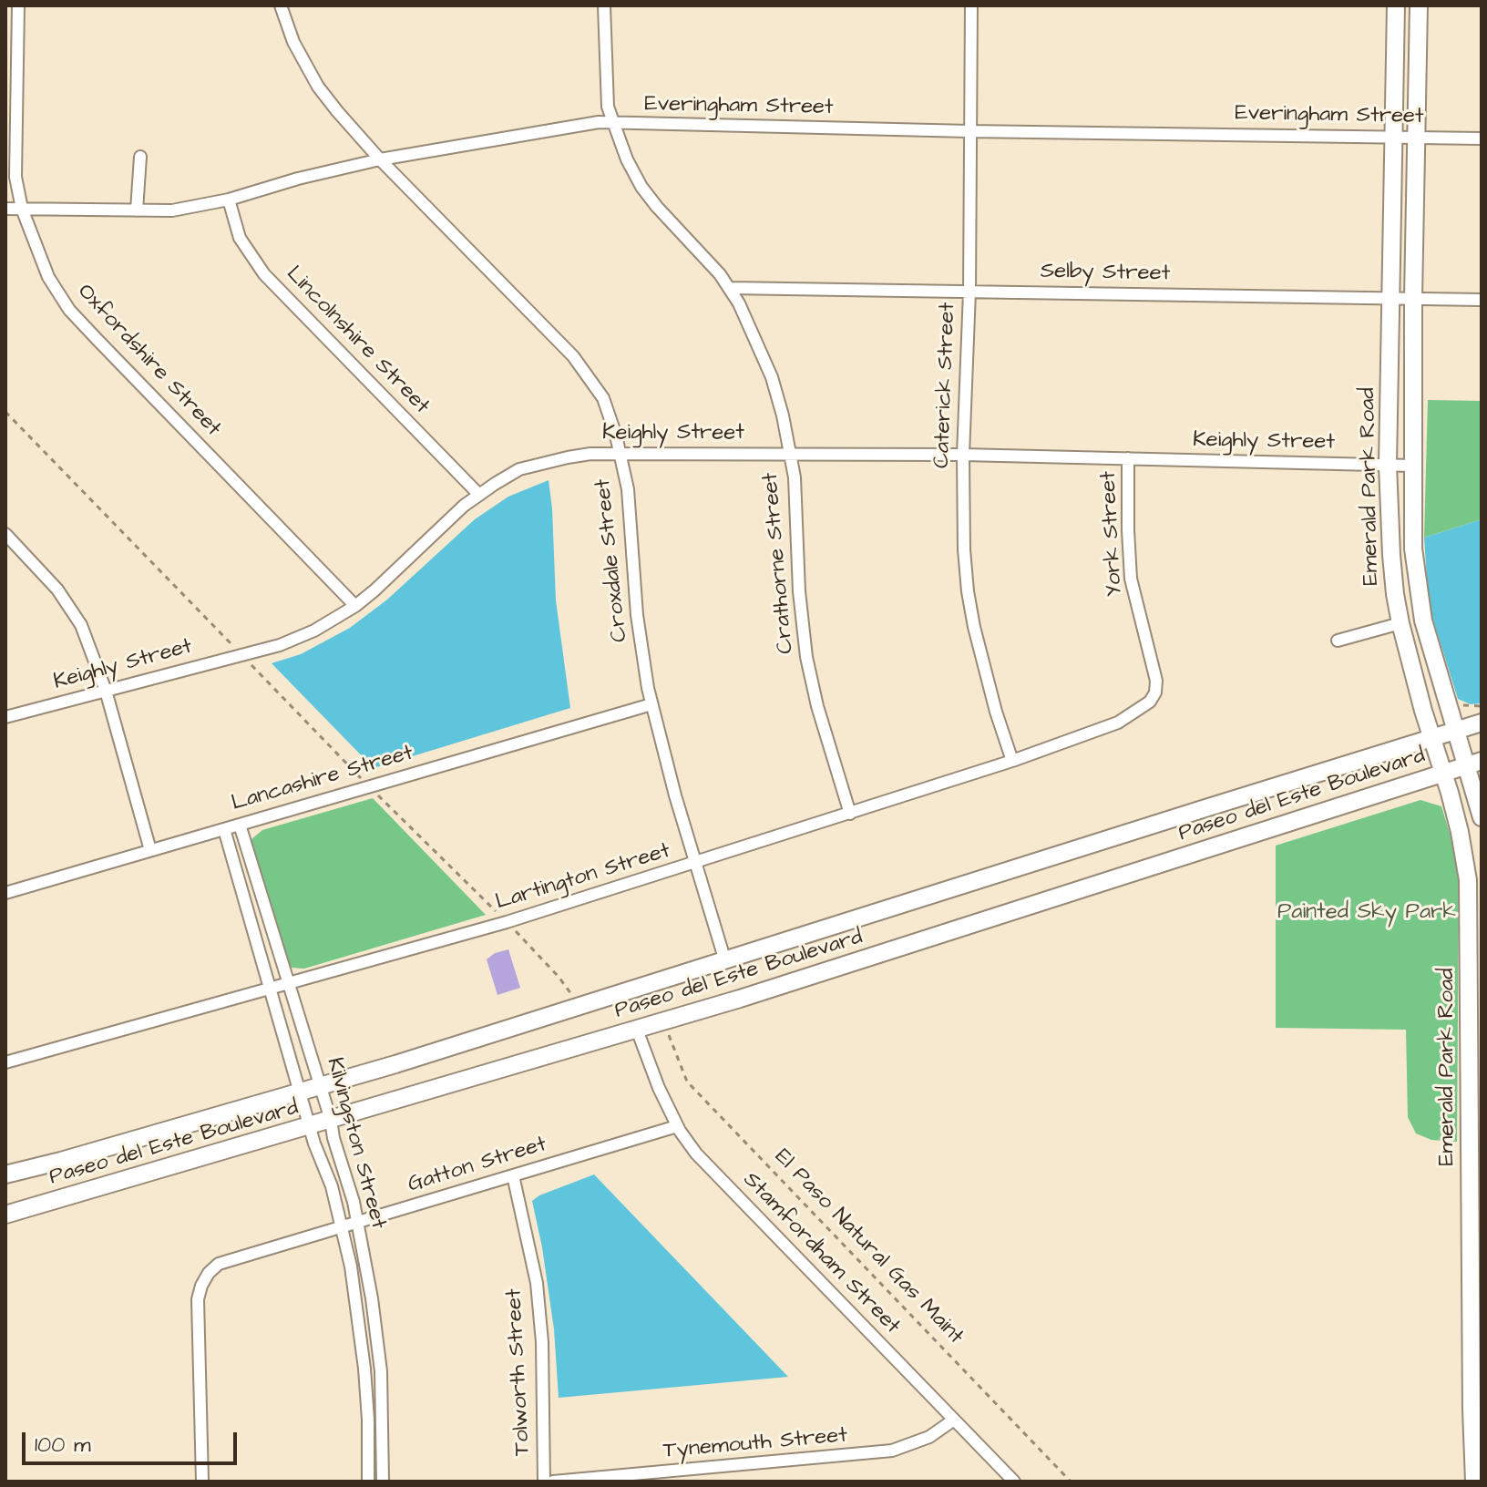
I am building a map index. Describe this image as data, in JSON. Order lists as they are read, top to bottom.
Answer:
{
  "streets": {
    "main road": ["Emerald Park Road", "Paseo del Este Boulevard"],
    "street": [
      "Everingham Street",
      "Selby Street",
      "Lincolnshire Street",
      "Oxfordshire Street",
      "Caterick Street",
      "Keighly Street",
      "York Street",
      "Croxdale Street",
      "Crathorne Street",
      "Lancashire Street",
      "Lartington Street",
      "Kilvingston Street",
      "Gatton Street",
      "Stamfordham Street",
      "Tolworth Street",
      "Tynemouth Street"
    ],
    "path": ["El Paso Natural Gas Maint"]
  },
  "crossings": [
    ["Everingham Street", "Lincolnshire Street"],
    ["Everingham Street", "Oxfordshire Street"],
    ["Everingham Street", "Caterick Street"],
    ["Everingham Street", "Emerald Park Road"],
    ["Everingham Street", "Croxdale Street"],
    ["Everingham Street", "Crathorne Street"],
    ["Selby Street", "Caterick Street"],
    ["Selby Street", "Emerald Park Road"],
    ["Selby Street", "Crathorne Street"],
    ["Lincolnshire Street", "Keighly Street"],
    ["Oxfordshire Street", "Keighly Street"],
    ["Caterick Street", "Keighly Street"],
    ["Caterick Street", "Lartington Street"],
    ["Keighly Street", "Emerald Park Road"],
    ["Keighly Street", "York Street"],
    ["Keighly Street", "Croxdale Street"],
    ["Keighly Street", "Crathorne Street"],
    ["Emerald Park Road", "Paseo del Este Boulevard"],
    ["York Street", "Lartington Street"],
    ["Croxdale Street", "Lancashire Street"],
    ["Croxdale Street", "Paseo del Este Boulevard"],
    ["Croxdale Street", "Lartington Street"],
    ["Crathorne Street", "Lartington Street"],
    ["Lancashire Street", "Kilvingston Street"],
    ["Paseo del Este Boulevard", "Kilvingston Street"],
    ["Paseo del Este Boulevard", "El Paso Natural Gas Maint"],
    ["Paseo del Este Boulevard", "Stamfordham Street"],
    ["Lartington Street", "Kilvingston Street"],
    ["Kilvingston Street", "Gatton Street"],
    ["Gatton Street", "Stamfordham Street"],
    ["Gatton Street", "Tolworth Street"],
    ["Stamfordham Street", "Tynemouth Street"]
  ],
  "parks": ["Painted Sky Park"],
  "scale_bar": "100 m"
}
